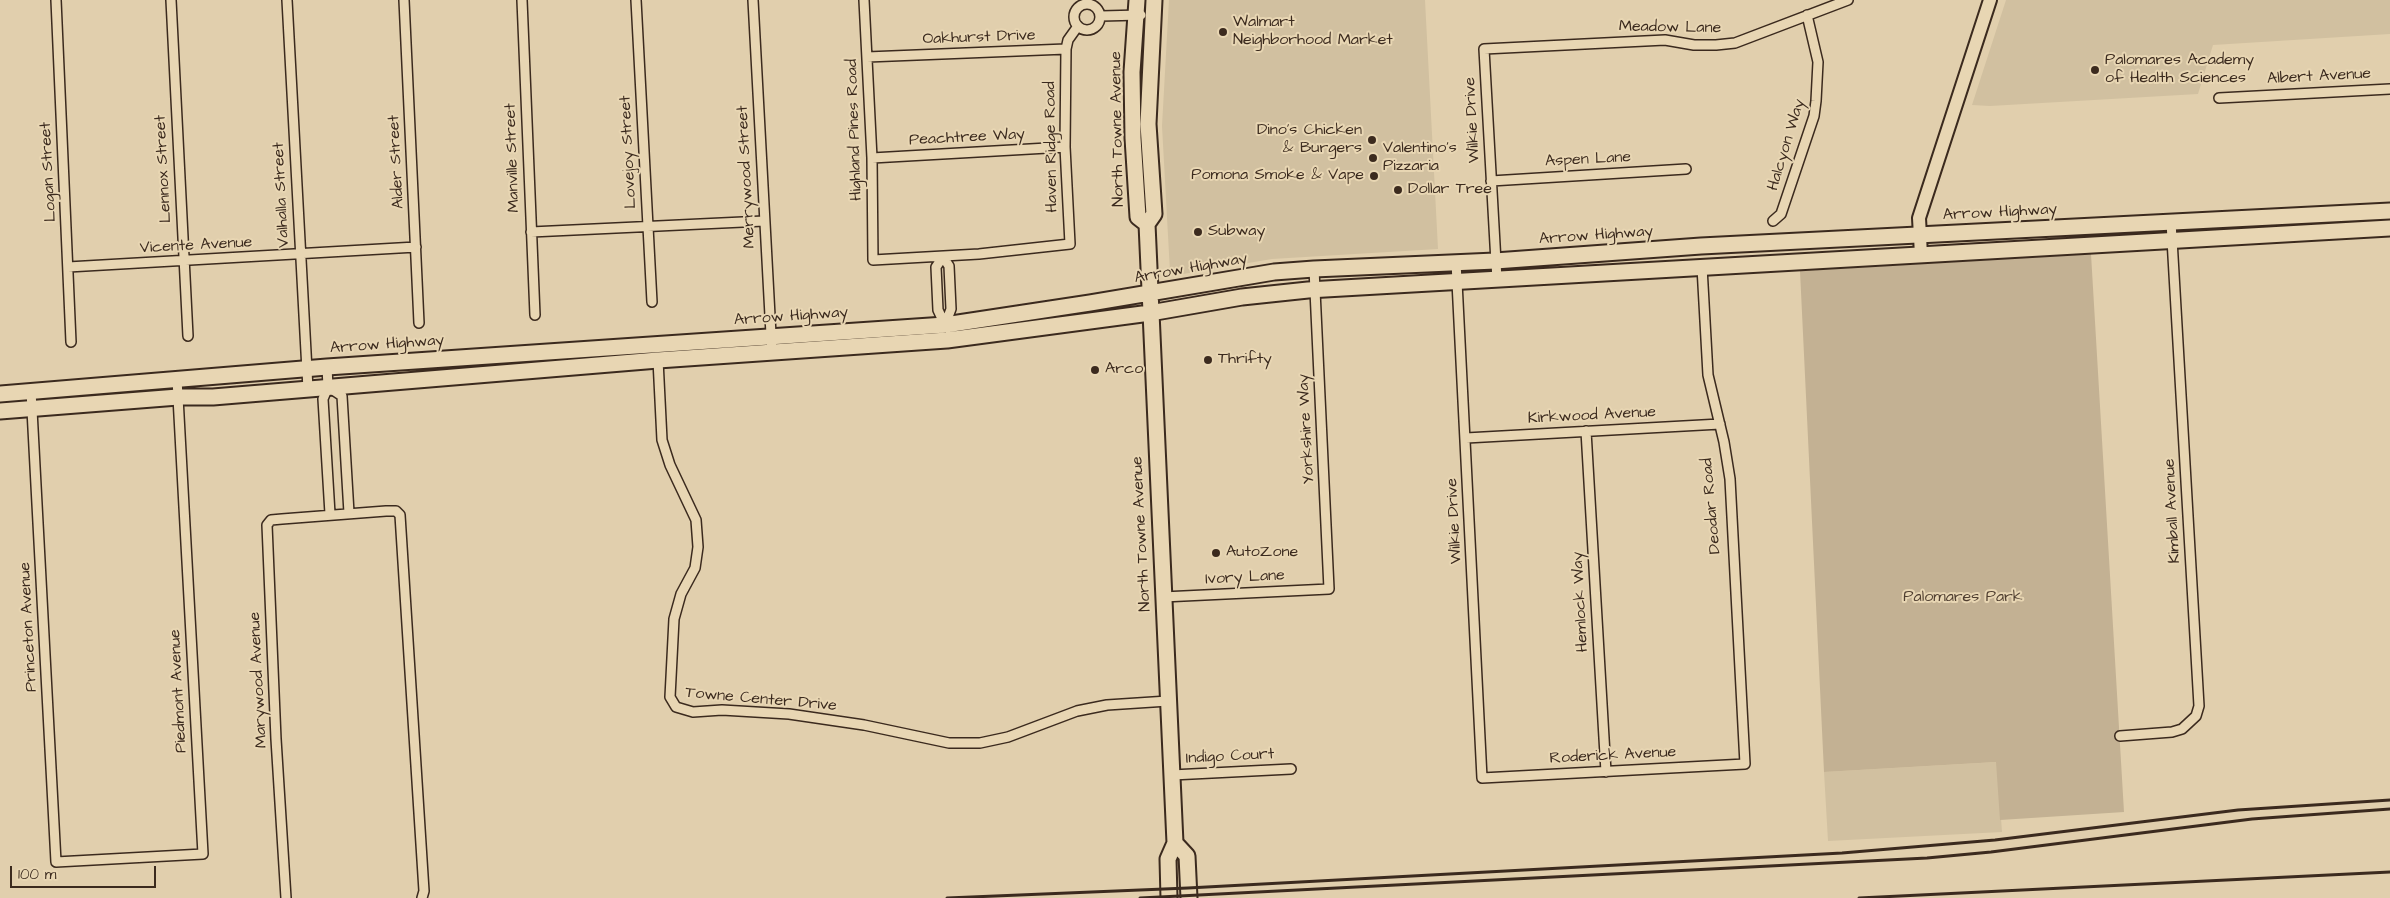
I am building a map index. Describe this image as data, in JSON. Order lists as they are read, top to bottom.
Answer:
{
  "streets": {
    "main road": ["North Towne Avenue", "Arrow Highway", "Deodar Road"],
    "street": [
      "Meadow Lane",
      "Oakhurst Drive",
      "Albert Avenue",
      "Wilkie Drive",
      "Highland Pines Road",
      "Peachtree Way",
      "Halcyon Way",
      "Haven Ridge Road",
      "Lovejoy Street",
      "Manville Street",
      "Aspen Lane",
      "Alder Street",
      "Lennox Street",
      "Logan Street",
      "Merrywood Street",
      "Valhalla Street",
      "Vicente Avenue",
      "Kirkwood Avenue",
      "Yorkshire Way",
      "Kimball Avenue",
      "Ivory Lane",
      "Hemlock Way",
      "Princeton Avenue",
      "Marywood Avenue",
      "Piedmont Avenue",
      "Towne Center Drive",
      "Roderick Avenue",
      "Indigo Court"
    ]
  },
  "crossings": [
    ["Meadow Lane", "Wilkie Drive"],
    ["Meadow Lane", "Halcyon Way"],
    ["Oakhurst Drive", "Highland Pines Road"],
    ["Oakhurst Drive", "Haven Ridge Road"],
    ["Wilkie Drive", "Aspen Lane"],
    ["Wilkie Drive", "Arrow Highway"],
    ["Wilkie Drive", "Kirkwood Avenue"],
    ["Wilkie Drive", "Roderick Avenue"],
    ["North Towne Avenue", "Arrow Highway"],
    ["North Towne Avenue", "Ivory Lane"],
    ["North Towne Avenue", "Towne Center Drive"],
    ["North Towne Avenue", "Indigo Court"],
    ["Highland Pines Road", "Peachtree Way"],
    ["Highland Pines Road", "Haven Ridge Road"],
    ["Peachtree Way", "Haven Ridge Road"],
    ["Alder Street", "Vicente Avenue"],
    ["Lennox Street", "Vicente Avenue"],
    ["Logan Street", "Vicente Avenue"],
    ["Merrywood Street", "Arrow Highway"],
    ["Valhalla Street", "Arrow Highway"],
    ["Valhalla Street", "Vicente Avenue"],
    ["Arrow Highway", "Yorkshire Way"],
    ["Arrow Highway", "Deodar Road"],
    ["Arrow Highway", "Kimball Avenue"],
    ["Arrow Highway", "Princeton Avenue"],
    ["Arrow Highway", "Piedmont Avenue"],
    ["Kirkwood Avenue", "Deodar Road"],
    ["Kirkwood Avenue", "Hemlock Way"],
    ["Yorkshire Way", "Ivory Lane"],
    ["Deodar Road", "Roderick Avenue"],
    ["Hemlock Way", "Roderick Avenue"],
    ["Princeton Avenue", "Piedmont Avenue"]
  ],
  "parks": ["Palomares Park"],
  "places": [
    "Walmart Neighborhood Market",
    "Palomares Academy of Health Sciences",
    "Dino's Chicken & Burgers",
    "Valentino's Pizzaria",
    "Pomona Smoke & Vape",
    "Dollar Tree",
    "Subway",
    "Thrifty",
    "Arco",
    "AutoZone"
  ],
  "scale_bar": "100 m"
}
